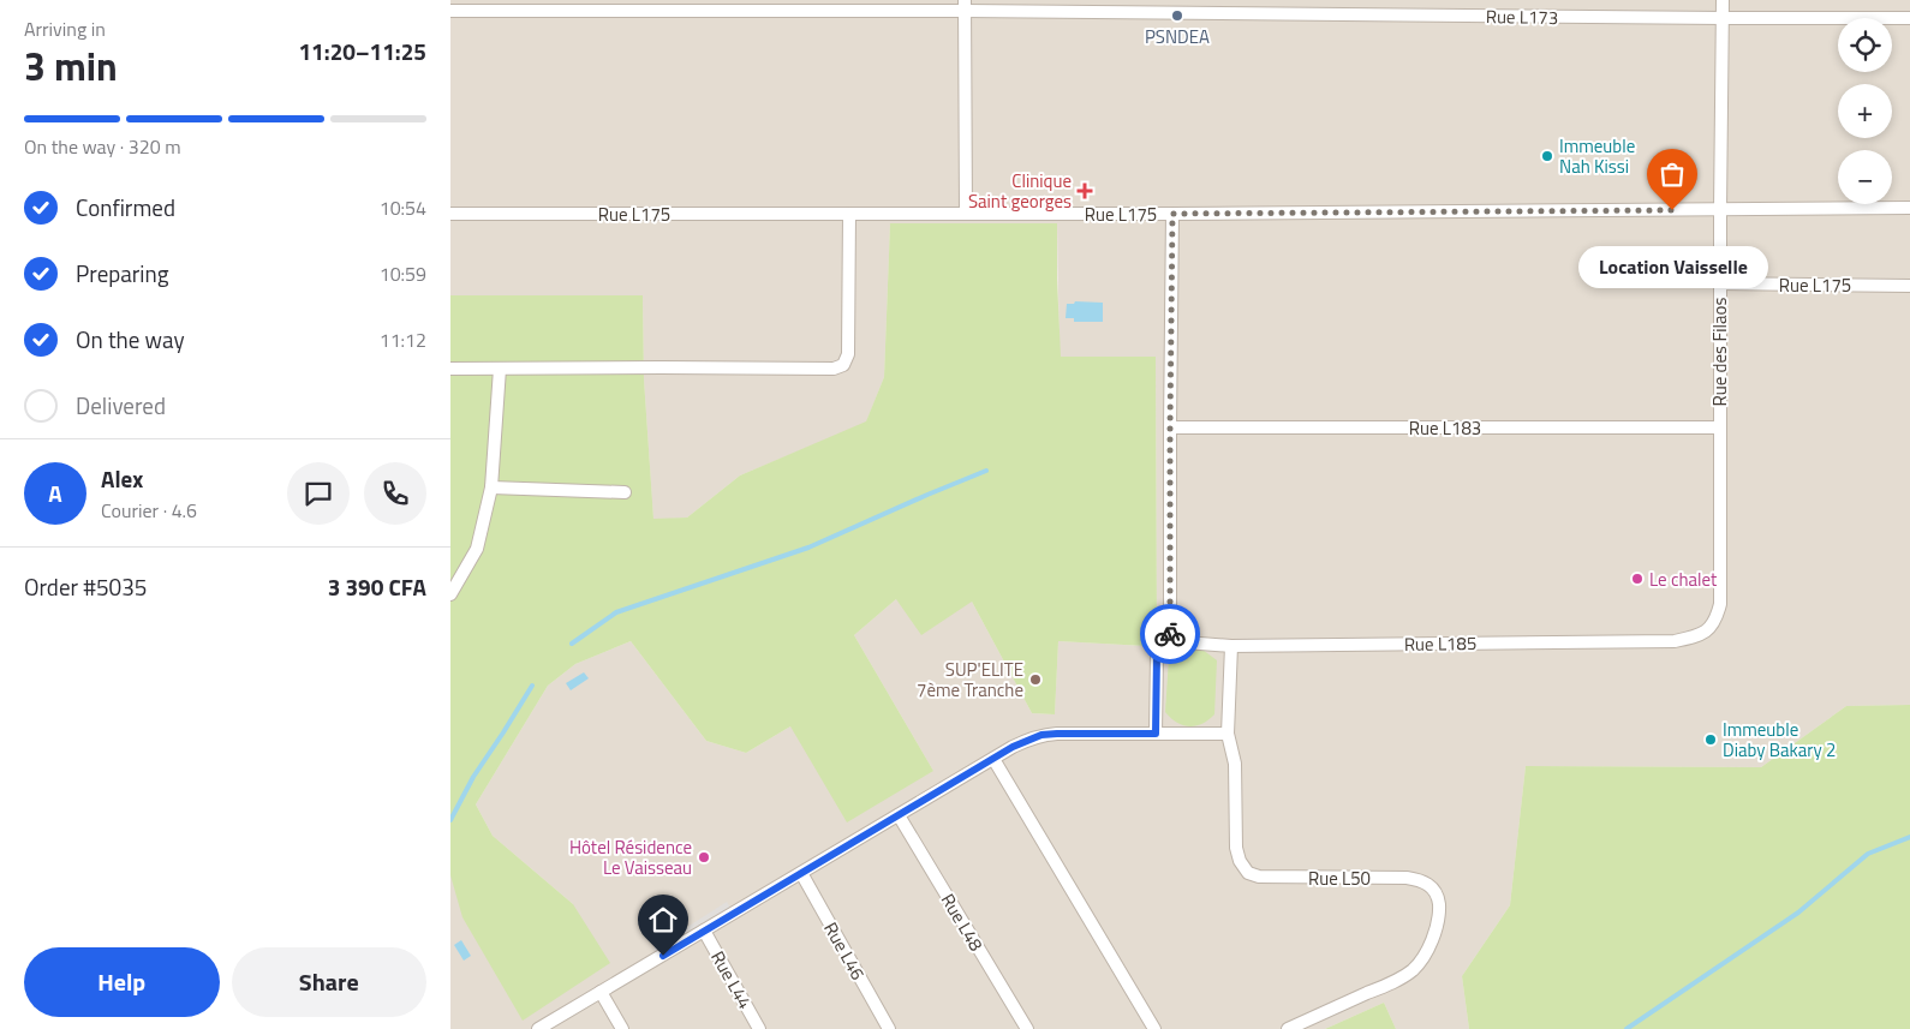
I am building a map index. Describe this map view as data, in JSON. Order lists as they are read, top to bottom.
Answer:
{
  "streets": {
    "street": [
      "Rue L173",
      "Rue L175",
      "Rue des Filaos",
      "Rue L183",
      "Rue L185",
      "Rue L50",
      "Rue L48",
      "Rue L46",
      "Rue L44"
    ]
  },
  "crossings": [
    ["Rue L173", "Rue des Filaos"],
    ["Rue L175", "Rue des Filaos"],
    ["Rue des Filaos", "Rue L183"],
    ["Rue des Filaos", "Rue L185"],
    ["Rue L185", "Rue L50"]
  ],
  "places": {
    "other": [
      "PSNDEA",
      "Immeuble Nah Kissi",
      "Location Vaisselle",
      "Le chalet",
      "SUP'ELITE 7ème Tranche",
      "Immeuble Diaby Bakary 2",
      "Hôtel Résidence Le Vaisseau"
    ],
    "health": ["Clinique Saint georges"]
  },
  "page": {
    "heading": ["3 min", "Arriving in", "11:20–11:25"],
    "panel": [
      "Alex",
      "Courier · 4.6",
      "Order #5035",
      "3 390 CFA"
    ],
    "map_buttons": ["+", "−"],
    "bar": "On the way · 320 m",
    "list": [
      ["Confirmed", "10:54"],
      ["Preparing", "10:59"],
      ["On the way", "11:12"],
      "Delivered"
    ],
    "bubble": "Location Vaisselle",
    "round": "A",
    "buttons": ["Help", "Share"]
  }
}
